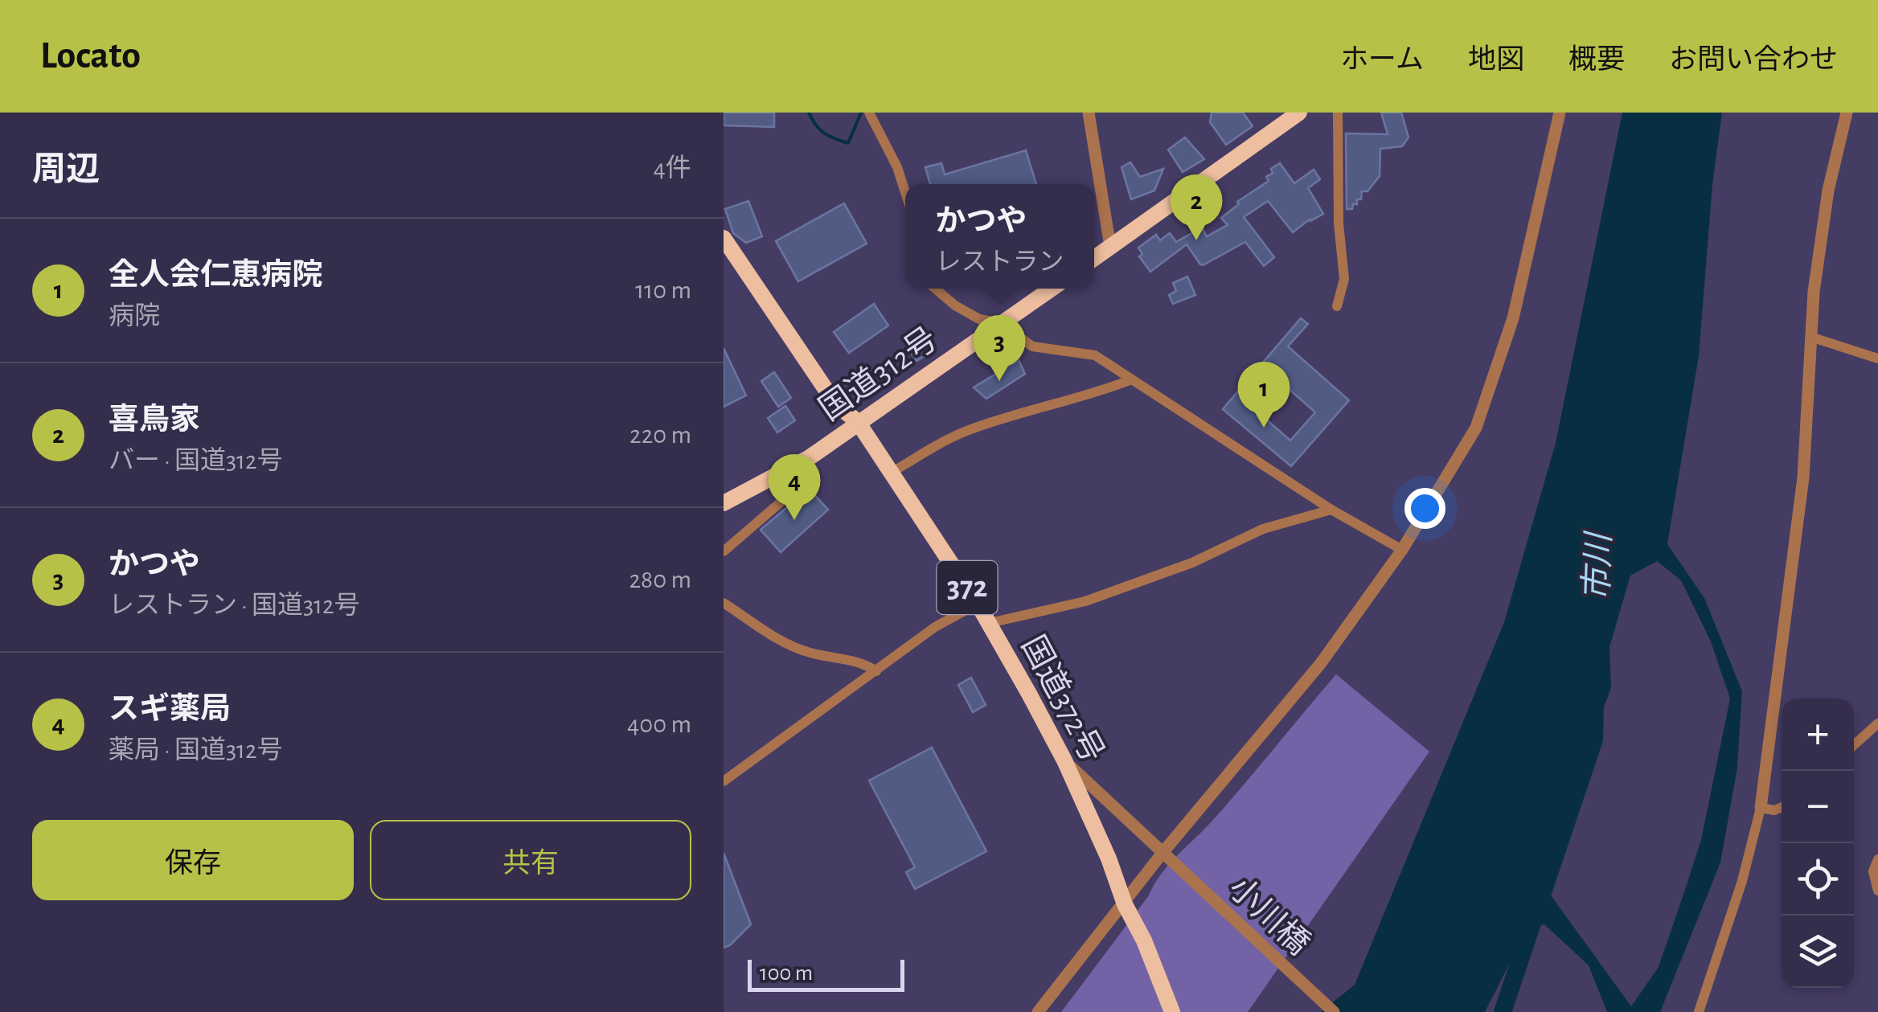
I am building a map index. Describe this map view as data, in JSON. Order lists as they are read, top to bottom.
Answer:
{
  "streets": {
    "highway": ["国道312号", "372", "国道372号"],
    "street": ["小川橋"]
  },
  "crossings": [
    ["国道312号", "国道372号"],
    ["国道372号", "小川橋"]
  ],
  "water": ["市川"],
  "scale_bar": "100 m",
  "page": {
    "header": "Locato",
    "nav": [
      "ホーム",
      "地図",
      "概要",
      "お問い合わせ"
    ],
    "heading": ["周辺", "4件"],
    "pins": [
      "2",
      "3",
      "1",
      "4"
    ],
    "popup": ["かつや", "レストラン"],
    "list": [
      {
        "mark": "1",
        "name": "全人会仁恵病院",
        "note": "病院",
        "value": "110 m"
      },
      {
        "mark": "2",
        "name": "喜鳥家",
        "note": "バー · 国道312号",
        "value": "220 m"
      },
      {
        "mark": "3",
        "name": "かつや",
        "note": "レストラン · 国道312号",
        "value": "280 m"
      },
      {
        "mark": "4",
        "name": "スギ薬局",
        "note": "薬局 · 国道312号",
        "value": "400 m"
      }
    ],
    "map_buttons": ["+", "−"],
    "buttons": ["保存", "共有"],
    "scale": "100 m"
  }
}
